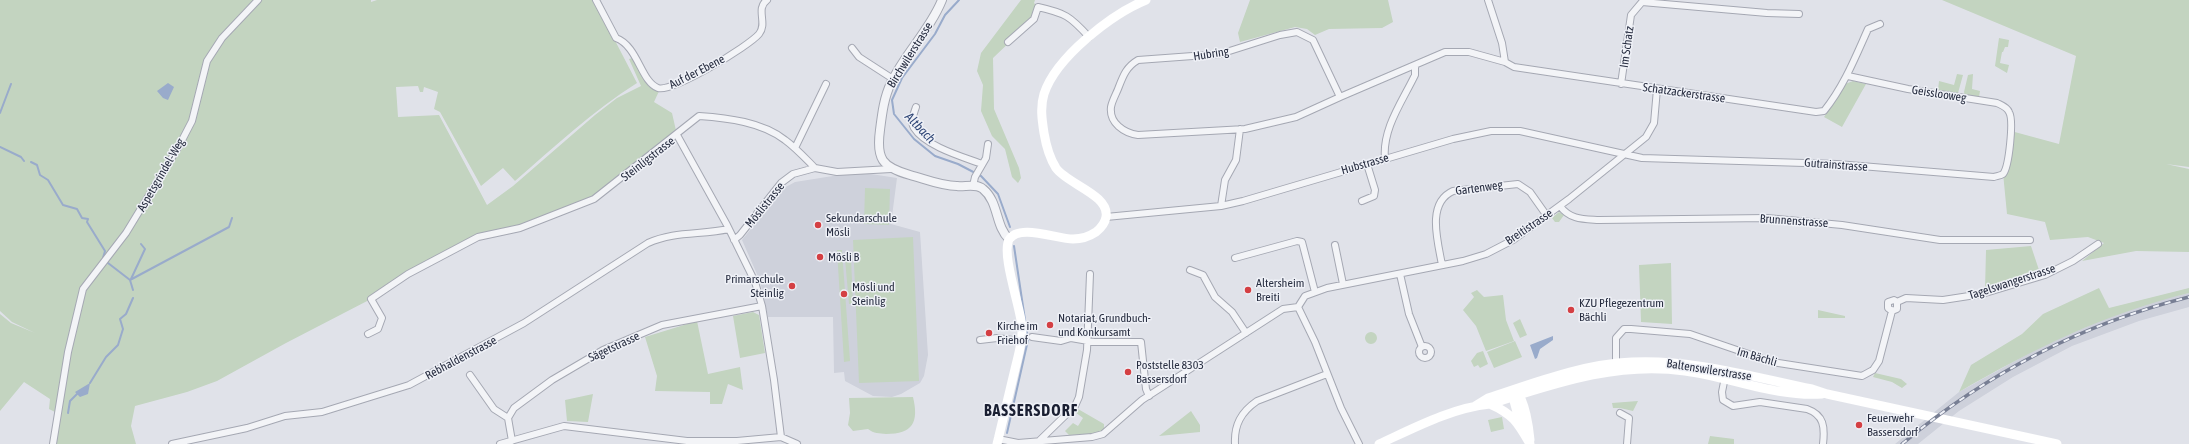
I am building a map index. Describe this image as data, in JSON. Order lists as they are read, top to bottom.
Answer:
{
  "streets": {
    "main road": ["Baltenswilerstrasse"],
    "street": [
      "Im Schatz",
      "Hubring",
      "Birchwilerstrasse",
      "Auf der Ebene",
      "Schatzackerstrasse",
      "Geisslooweg",
      "Steinligstrasse",
      "Hubstrasse",
      "Gutrainstrasse",
      "Aspetsgrindel-Weg",
      "Gartenweg",
      "Möslistrasse",
      "Brunnenstrasse",
      "Breitistrasse",
      "Tagelswangerstrasse",
      "Sägetstrasse",
      "Im Bächli",
      "Rebhaldenstrasse"
    ]
  },
  "crossings": [
    ["Im Schatz", "Schatzackerstrasse"],
    ["Hubring", "Schatzackerstrasse"],
    ["Birchwilerstrasse", "Möslistrasse"],
    ["Schatzackerstrasse", "Geisslooweg"],
    ["Schatzackerstrasse", "Breitistrasse"],
    ["Geisslooweg", "Gutrainstrasse"],
    ["Steinligstrasse", "Möslistrasse"],
    ["Steinligstrasse", "Sägetstrasse"],
    ["Steinligstrasse", "Rebhaldenstrasse"],
    ["Hubstrasse", "Gutrainstrasse"],
    ["Hubstrasse", "Breitistrasse"],
    ["Gutrainstrasse", "Breitistrasse"],
    ["Gartenweg", "Breitistrasse"],
    ["Brunnenstrasse", "Breitistrasse"],
    ["Tagelswangerstrasse", "Im Bächli"],
    ["Im Bächli", "Baltenswilerstrasse"]
  ],
  "districts": ["BASSERSDORF"],
  "water": ["Altbach"],
  "places": [
    "Sekundarschule Mösli",
    "Mösli B",
    "Primarschule Steinlig",
    "Altersheim Breiti",
    "Mösli und Steinlig",
    "KZU Pflegezentrum Bächli",
    "Notariat, Grundbuch- und Konkursamt",
    "Kirche im Friehof",
    "Poststelle 8303 Bassersdorf",
    "Feuerwehr Bassersdorf"
  ]
}
